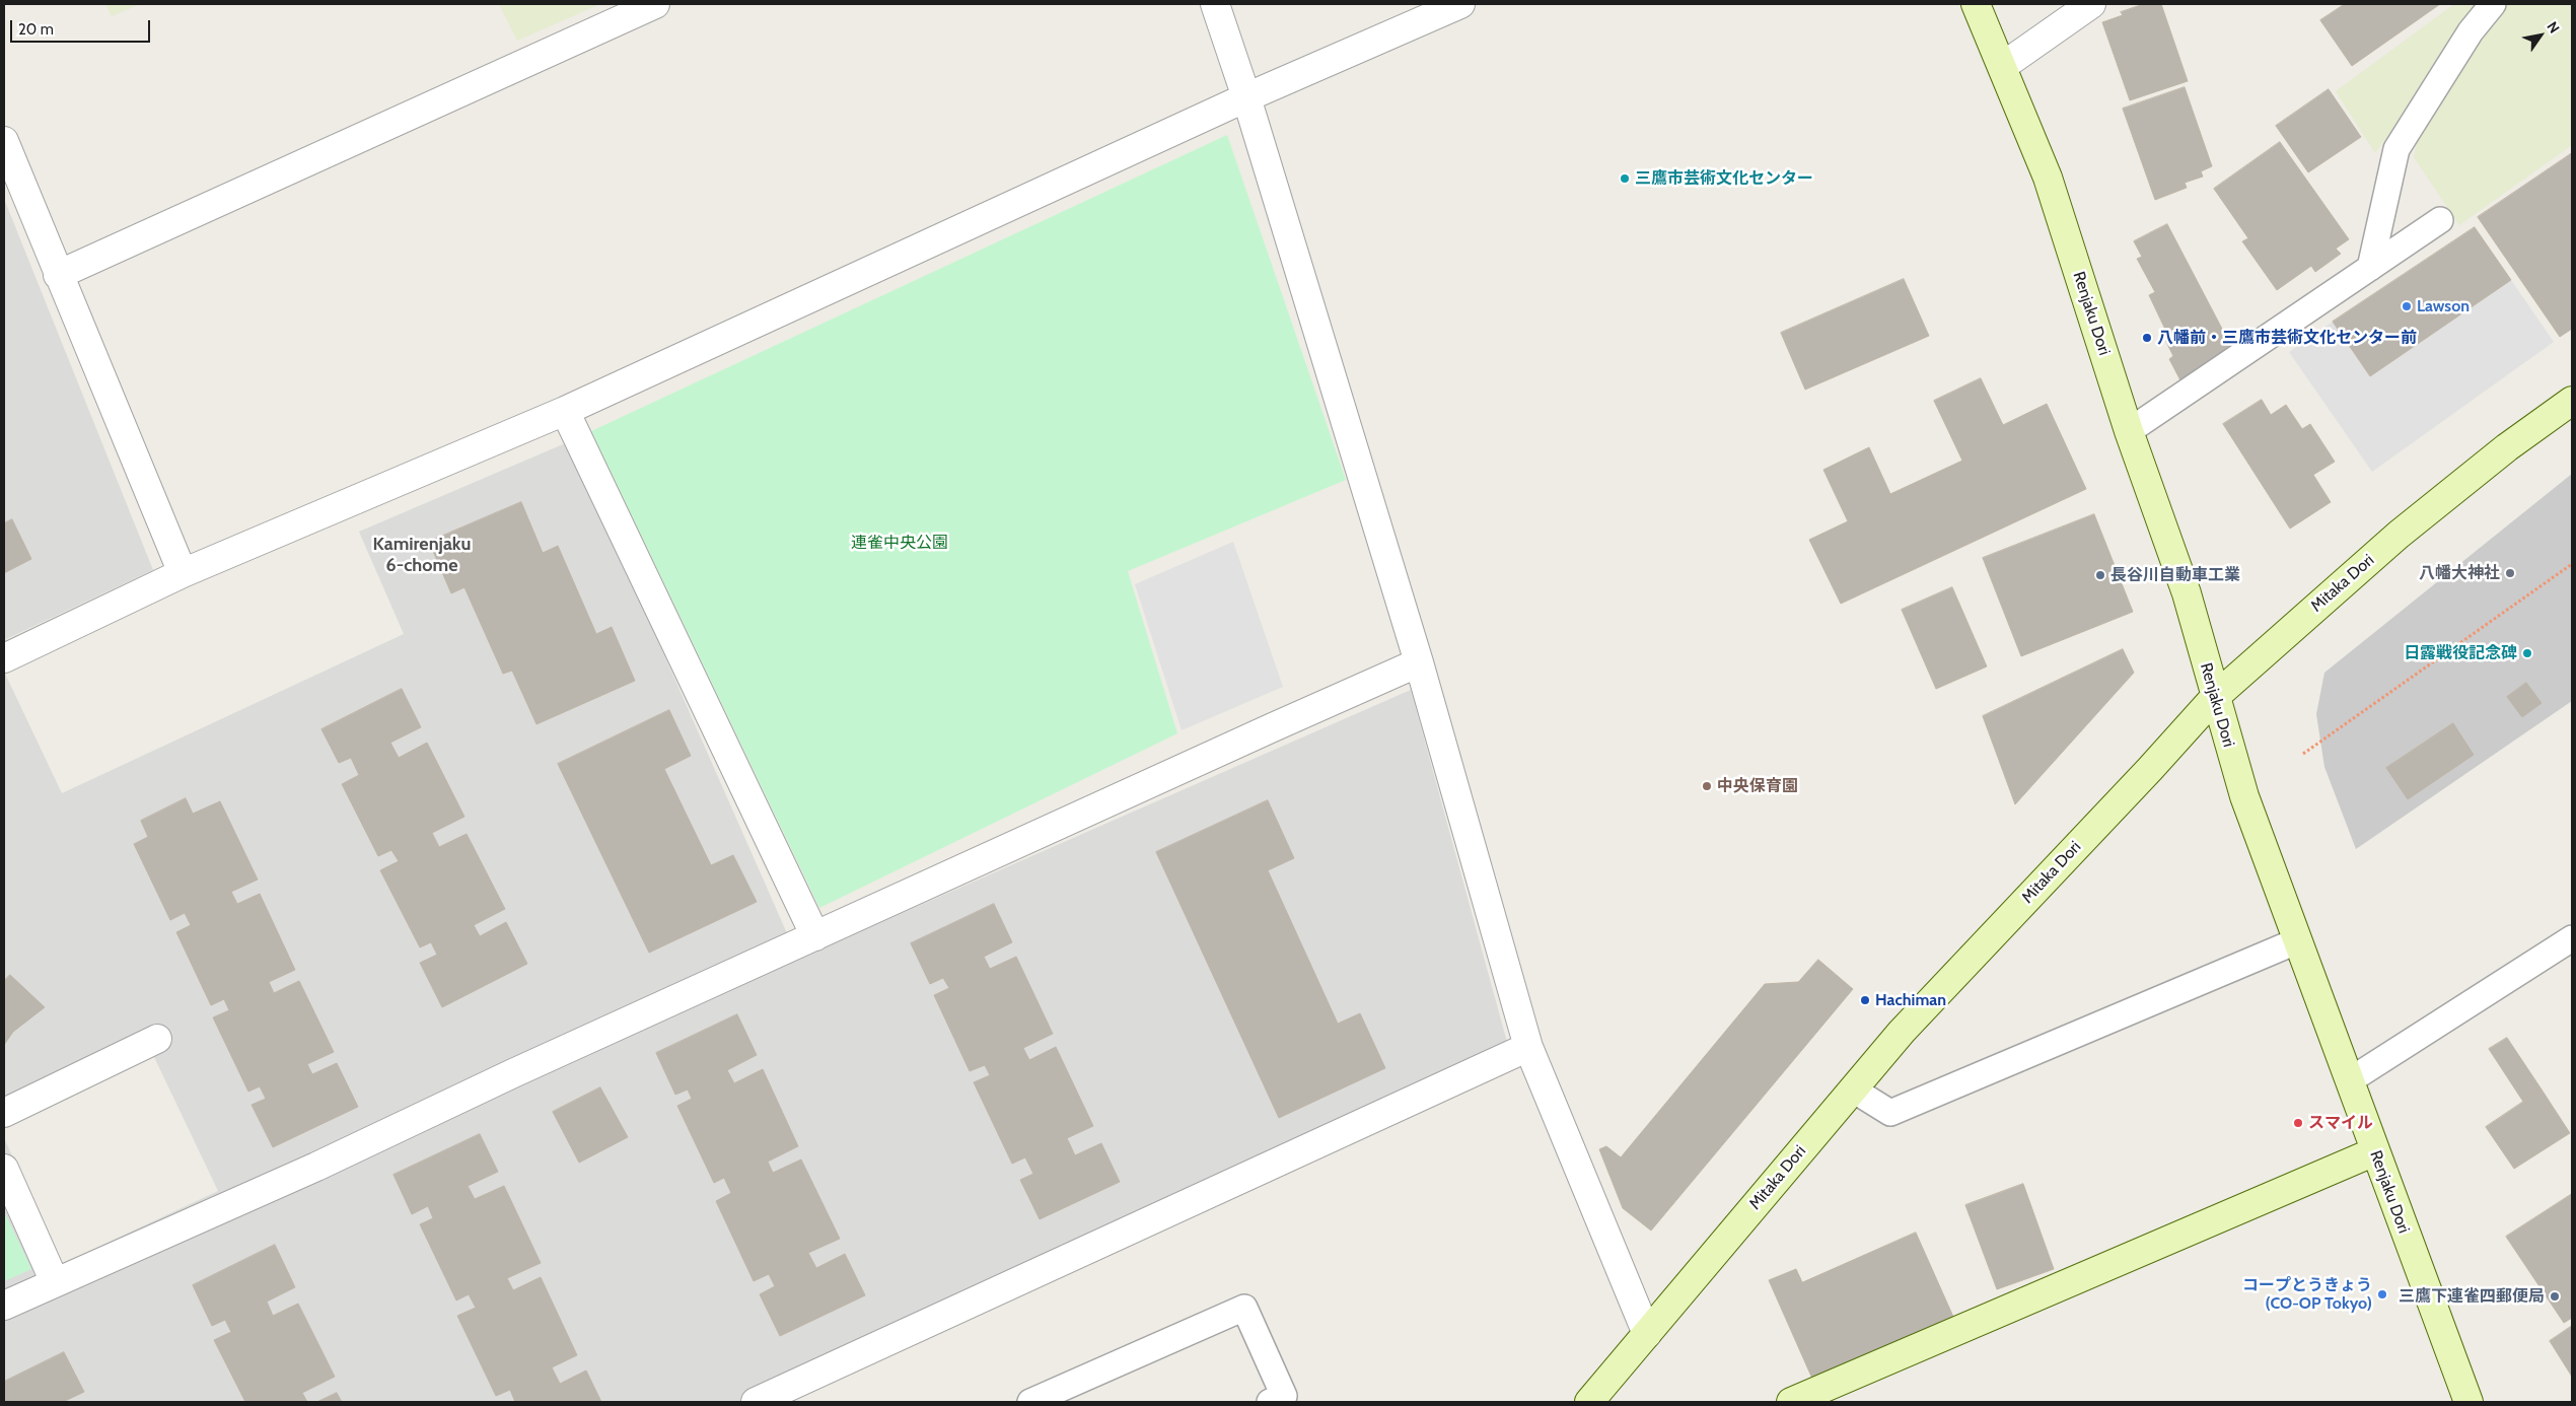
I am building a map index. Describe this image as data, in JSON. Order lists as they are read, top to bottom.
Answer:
{
  "streets": {
    "main road": ["Renjaku Dori", "Mitaka Dori"]
  },
  "crossings": [
    ["Renjaku Dori", "Mitaka Dori"]
  ],
  "districts": ["Kamirenjaku 6-chome"],
  "parks": ["連雀中央公園"],
  "places": [
    "三鷹市芸術文化センター",
    "Lawson",
    "八幡前・三鷹市芸術文化センター前",
    "八幡大神社",
    "長谷川自動車工業",
    "日露戦役記念碑",
    "中央保育園",
    "Hachiman",
    "スマイル",
    "コープとうきょう (CO-OP Tokyo)",
    "三鷹下連雀四郵便局"
  ],
  "scale_bar": "20 m",
  "north": "top right"
}
